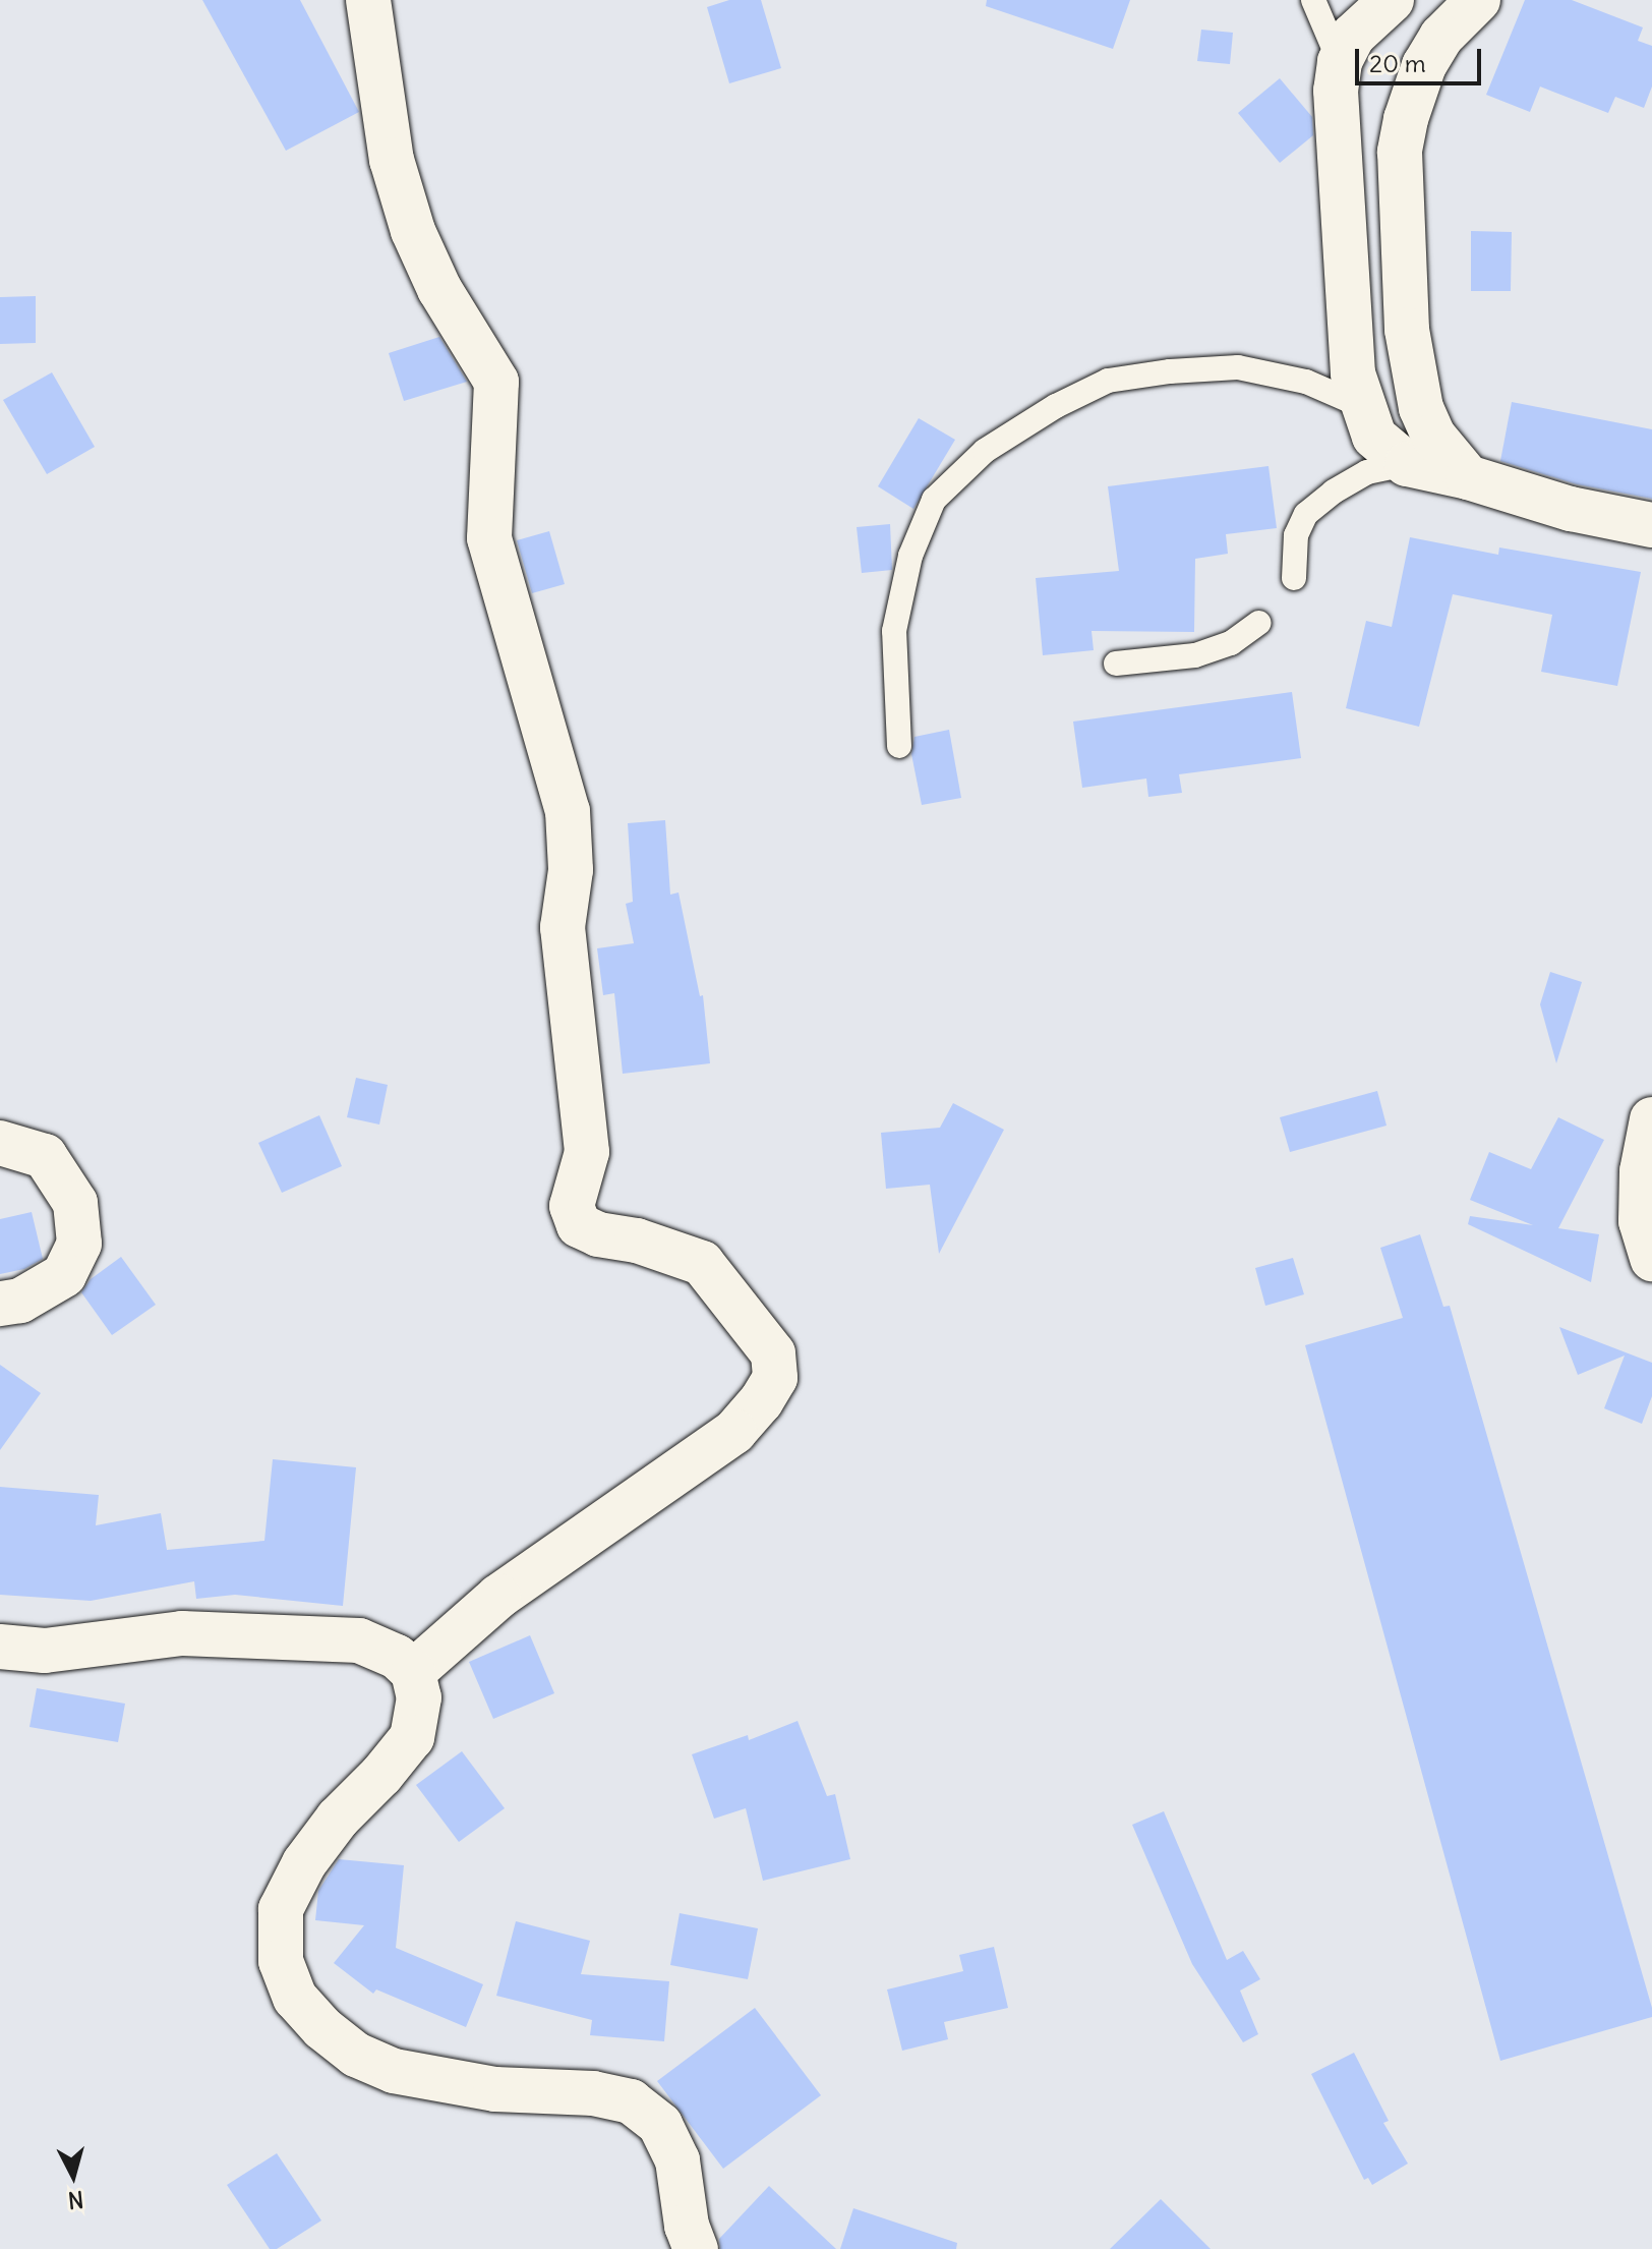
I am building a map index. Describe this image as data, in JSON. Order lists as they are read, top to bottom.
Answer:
{
  "scale_bar": "20 m",
  "north": "bottom"
}
